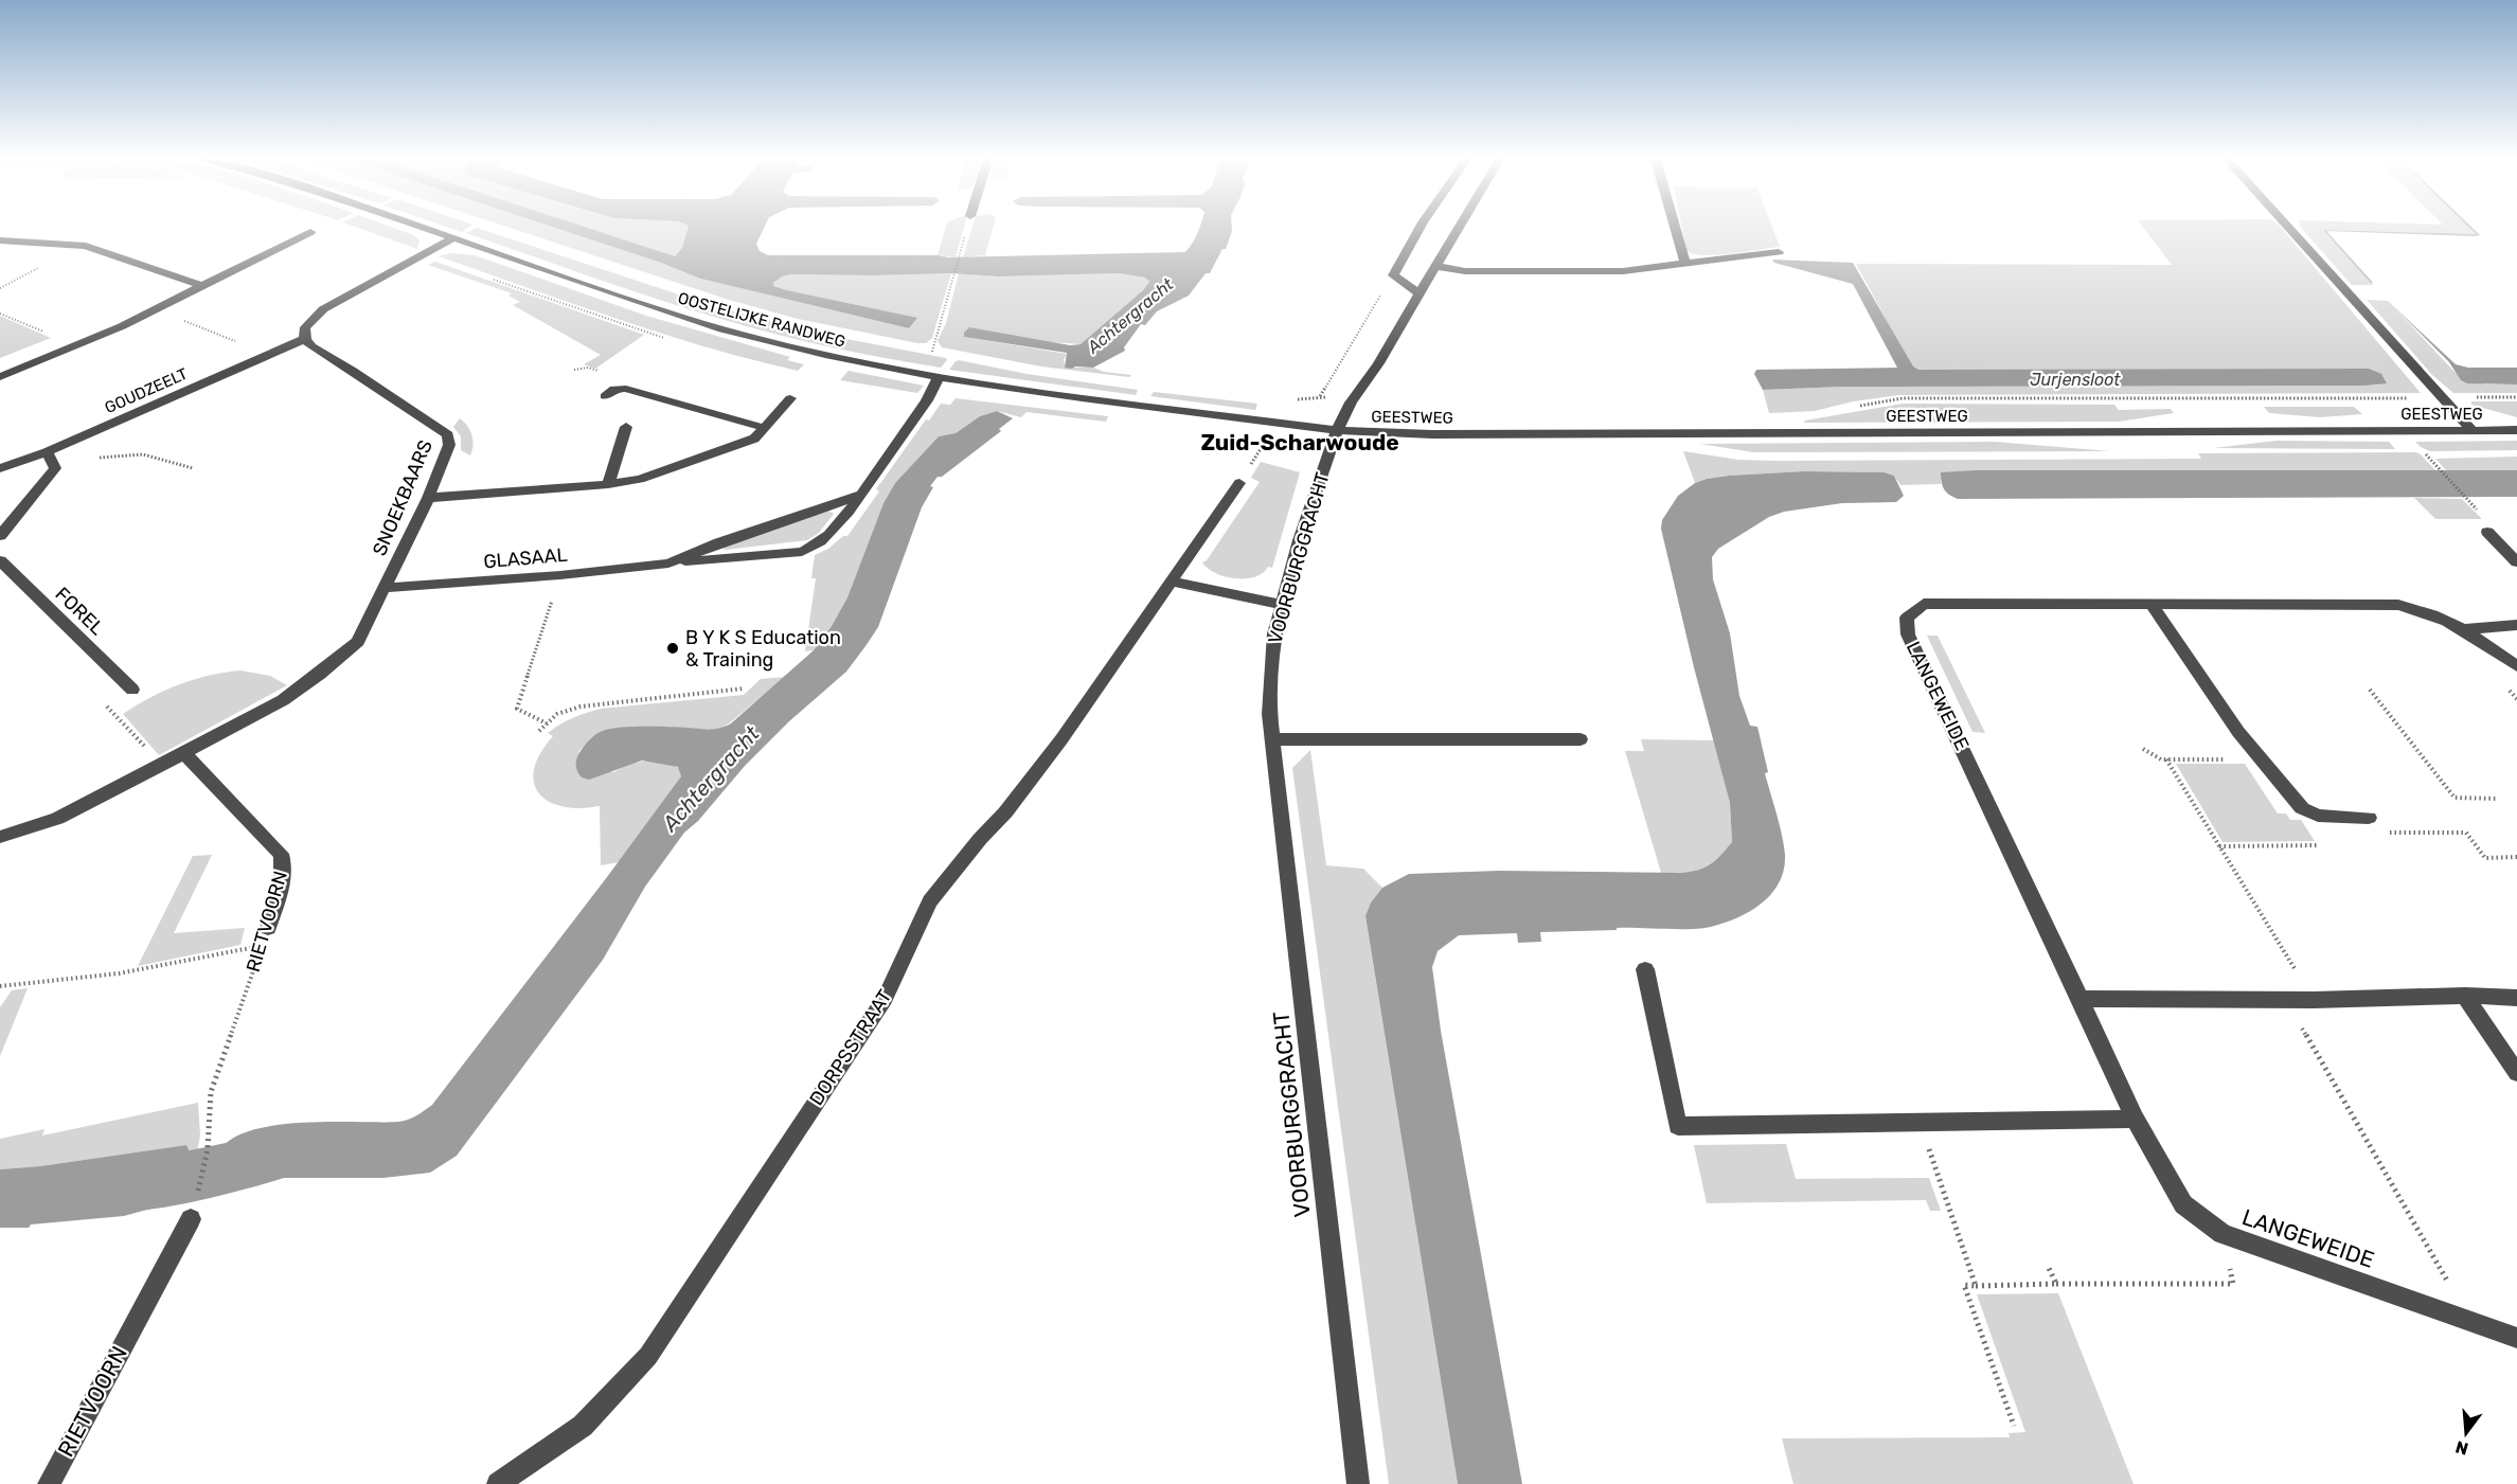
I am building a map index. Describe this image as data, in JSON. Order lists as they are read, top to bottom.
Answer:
{
  "streets": {
    "street": [
      "OOSTELIJKE RANDWEG",
      "GOUDZEELT",
      "GEESTWEG",
      "SNOEKBAARS",
      "GLASAAL",
      "VOORBURGGRACHT",
      "FOREL",
      "LANGEWEIDE",
      "RIETVOORN",
      "DORPSSTRAAT"
    ]
  },
  "crossings": [
    ["OOSTELIJKE RANDWEG", "GEESTWEG"],
    ["OOSTELIJKE RANDWEG", "GLASAAL"],
    ["OOSTELIJKE RANDWEG", "VOORBURGGRACHT"],
    ["GOUDZEELT", "SNOEKBAARS"],
    ["GEESTWEG", "VOORBURGGRACHT"],
    ["SNOEKBAARS", "GLASAAL"],
    ["SNOEKBAARS", "RIETVOORN"]
  ],
  "districts": ["Zuid-Scharwoude"],
  "water": ["Achtergracht", "Jurjensloot"],
  "places": ["B Y K S Education & Training"],
  "north": "bottom"
}
